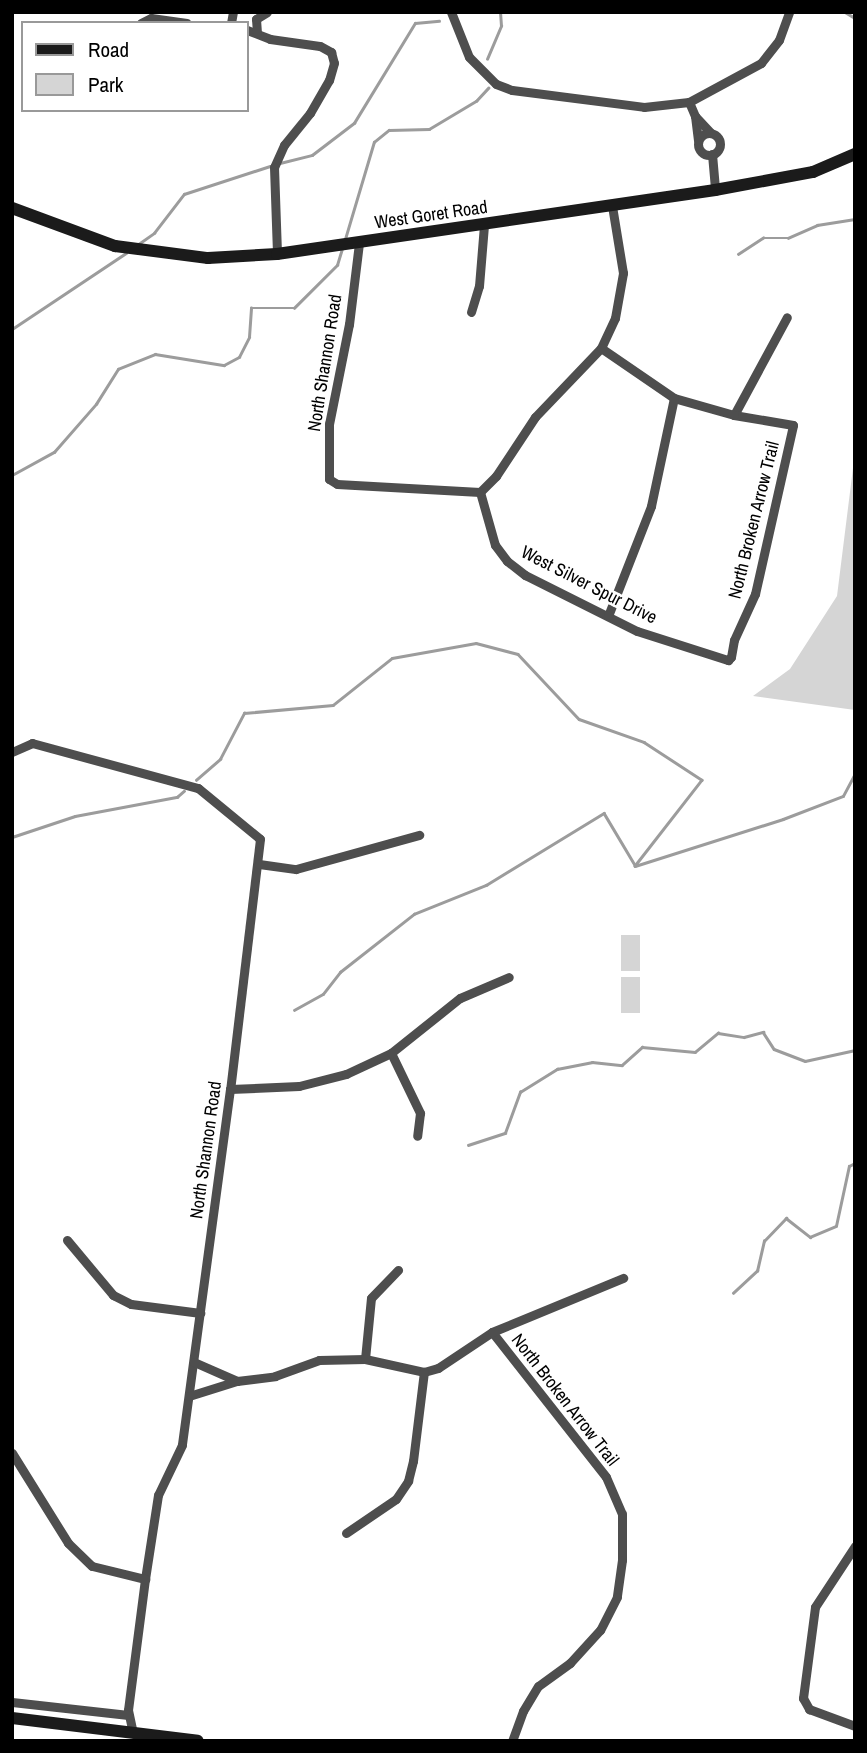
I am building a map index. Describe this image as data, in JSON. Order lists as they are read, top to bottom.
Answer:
{
  "streets": {
    "street": [
      "West Goret Road",
      "North Shannon Road",
      "North Broken Arrow Trail",
      "West Silver Spur Drive"
    ]
  },
  "crossings": [
    ["West Goret Road", "North Shannon Road"],
    ["North Shannon Road", "West Silver Spur Drive"],
    ["North Broken Arrow Trail", "West Silver Spur Drive"]
  ],
  "legend": ["Road", "Park"]
}
